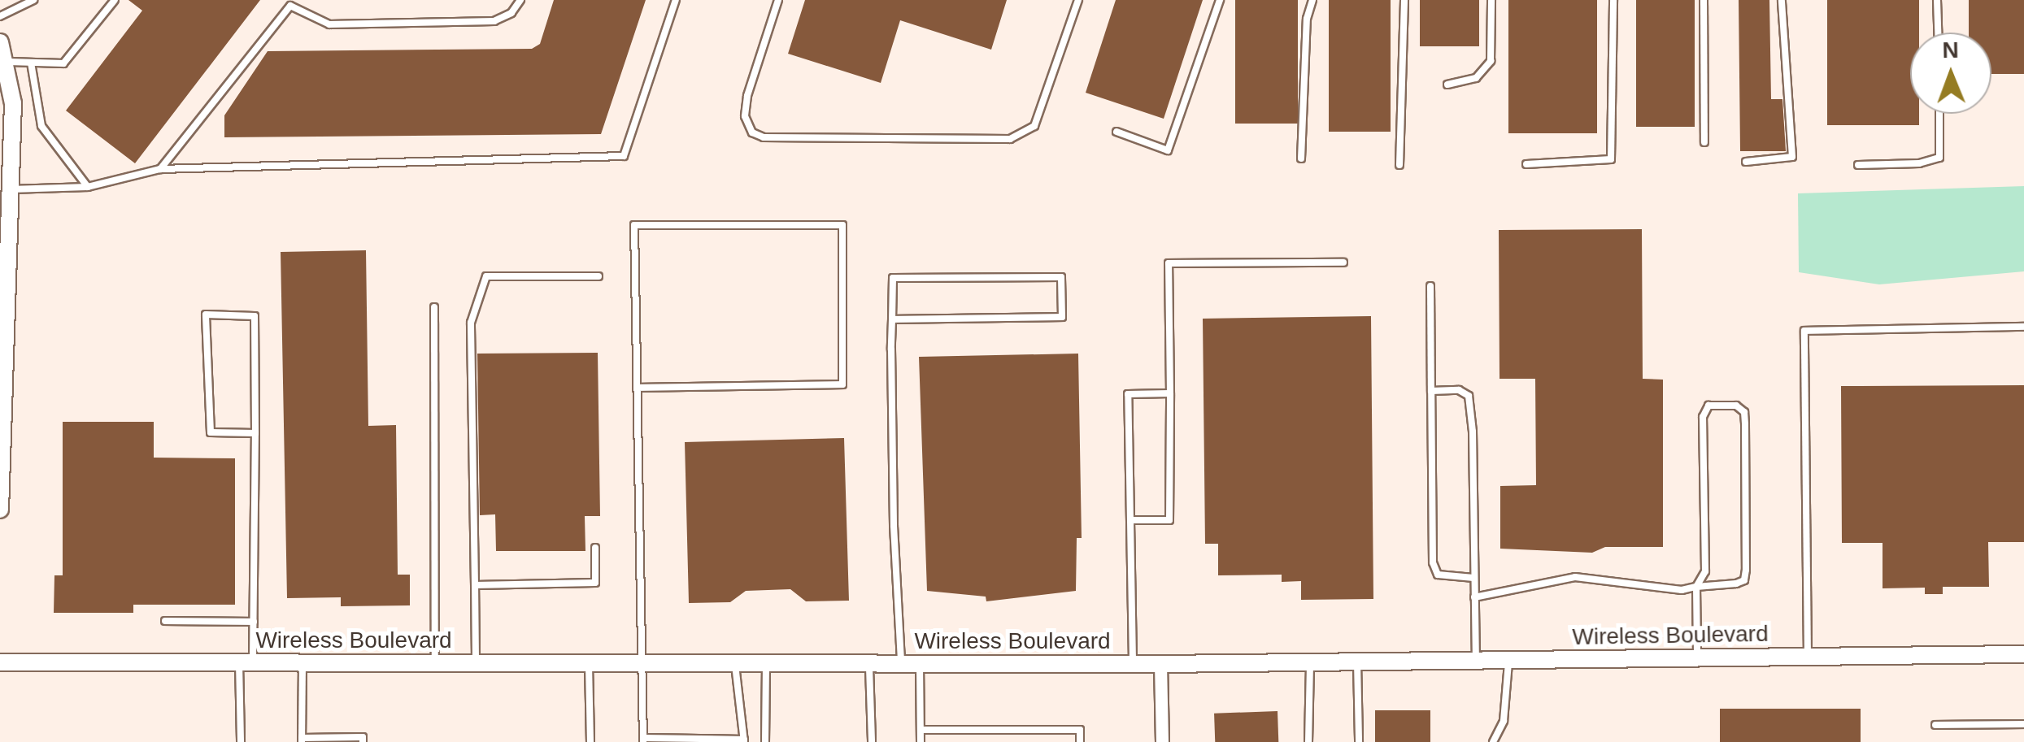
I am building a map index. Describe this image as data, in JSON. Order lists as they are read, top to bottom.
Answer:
{
  "streets": {
    "street": ["Wireless Boulevard"]
  },
  "north": "top"
}
